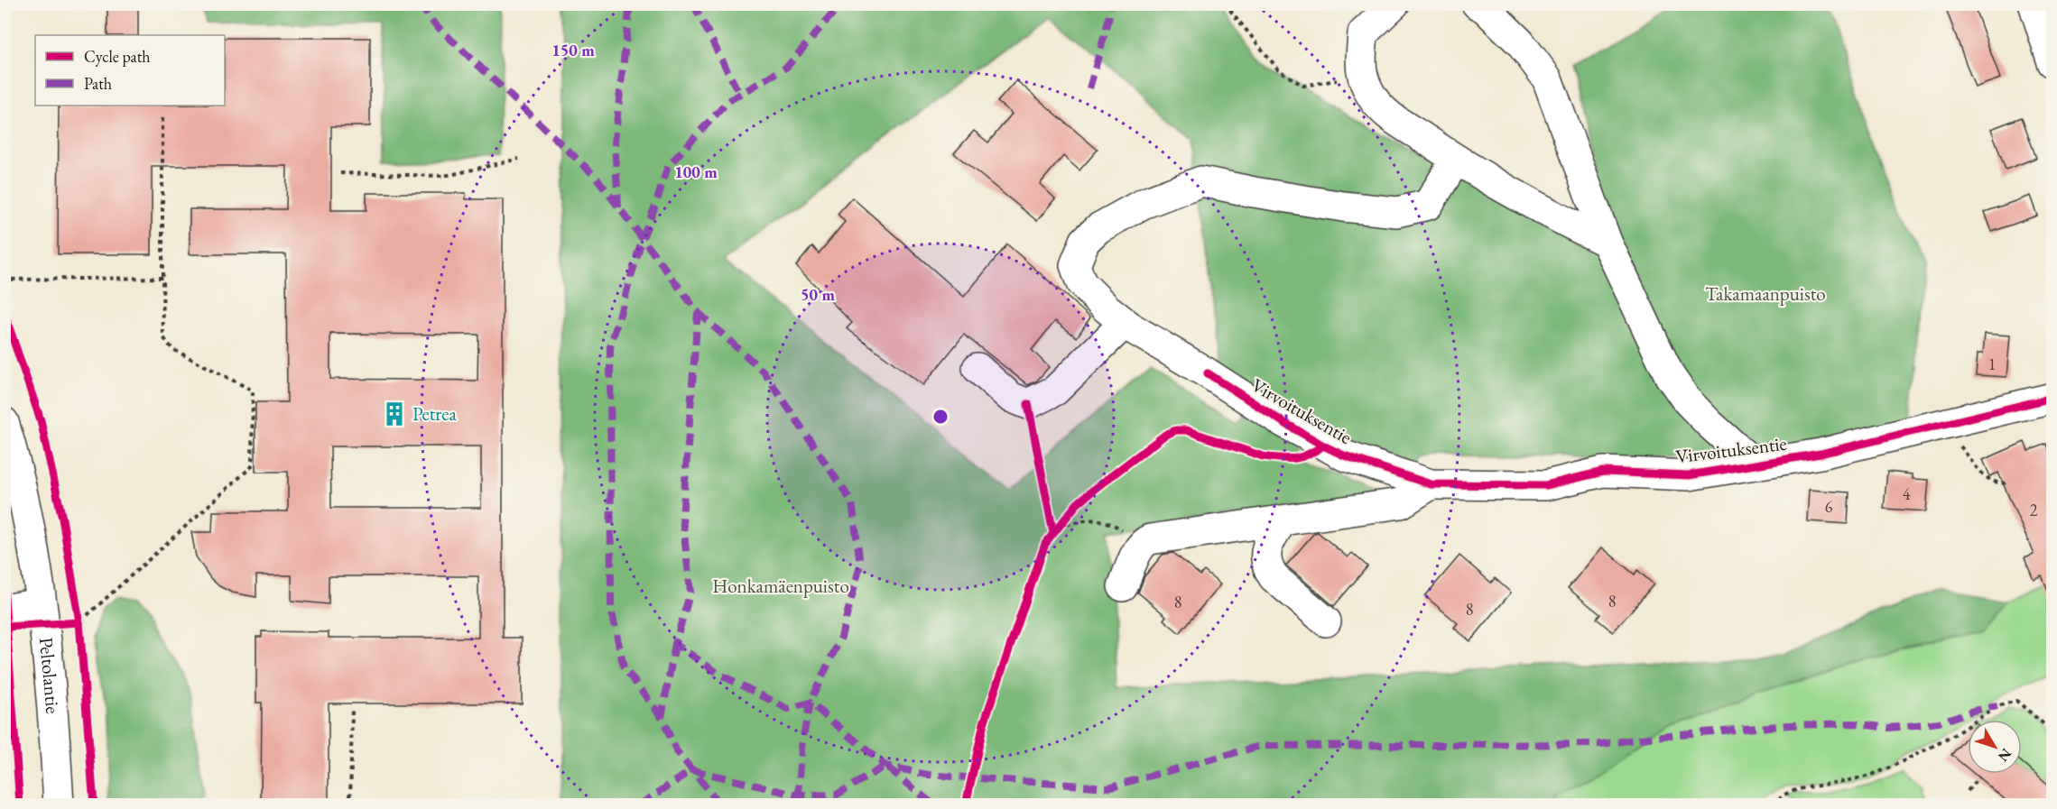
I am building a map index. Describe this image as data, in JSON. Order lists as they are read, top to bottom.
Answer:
{
  "streets": {
    "street": ["Virvoituksentie", "Peltolantie"]
  },
  "parks": ["Takamaanpuisto", "Honkamäenpuisto"],
  "places": {
    "building": ["Petrea"]
  },
  "house_numbers": [
    "1",
    "4",
    "6",
    "2",
    "8",
    "8",
    "8"
  ],
  "legend": ["Cycle path", "Path"],
  "north": "bottom right",
  "rings": ["150 m", "100 m", "50 m"]
}
